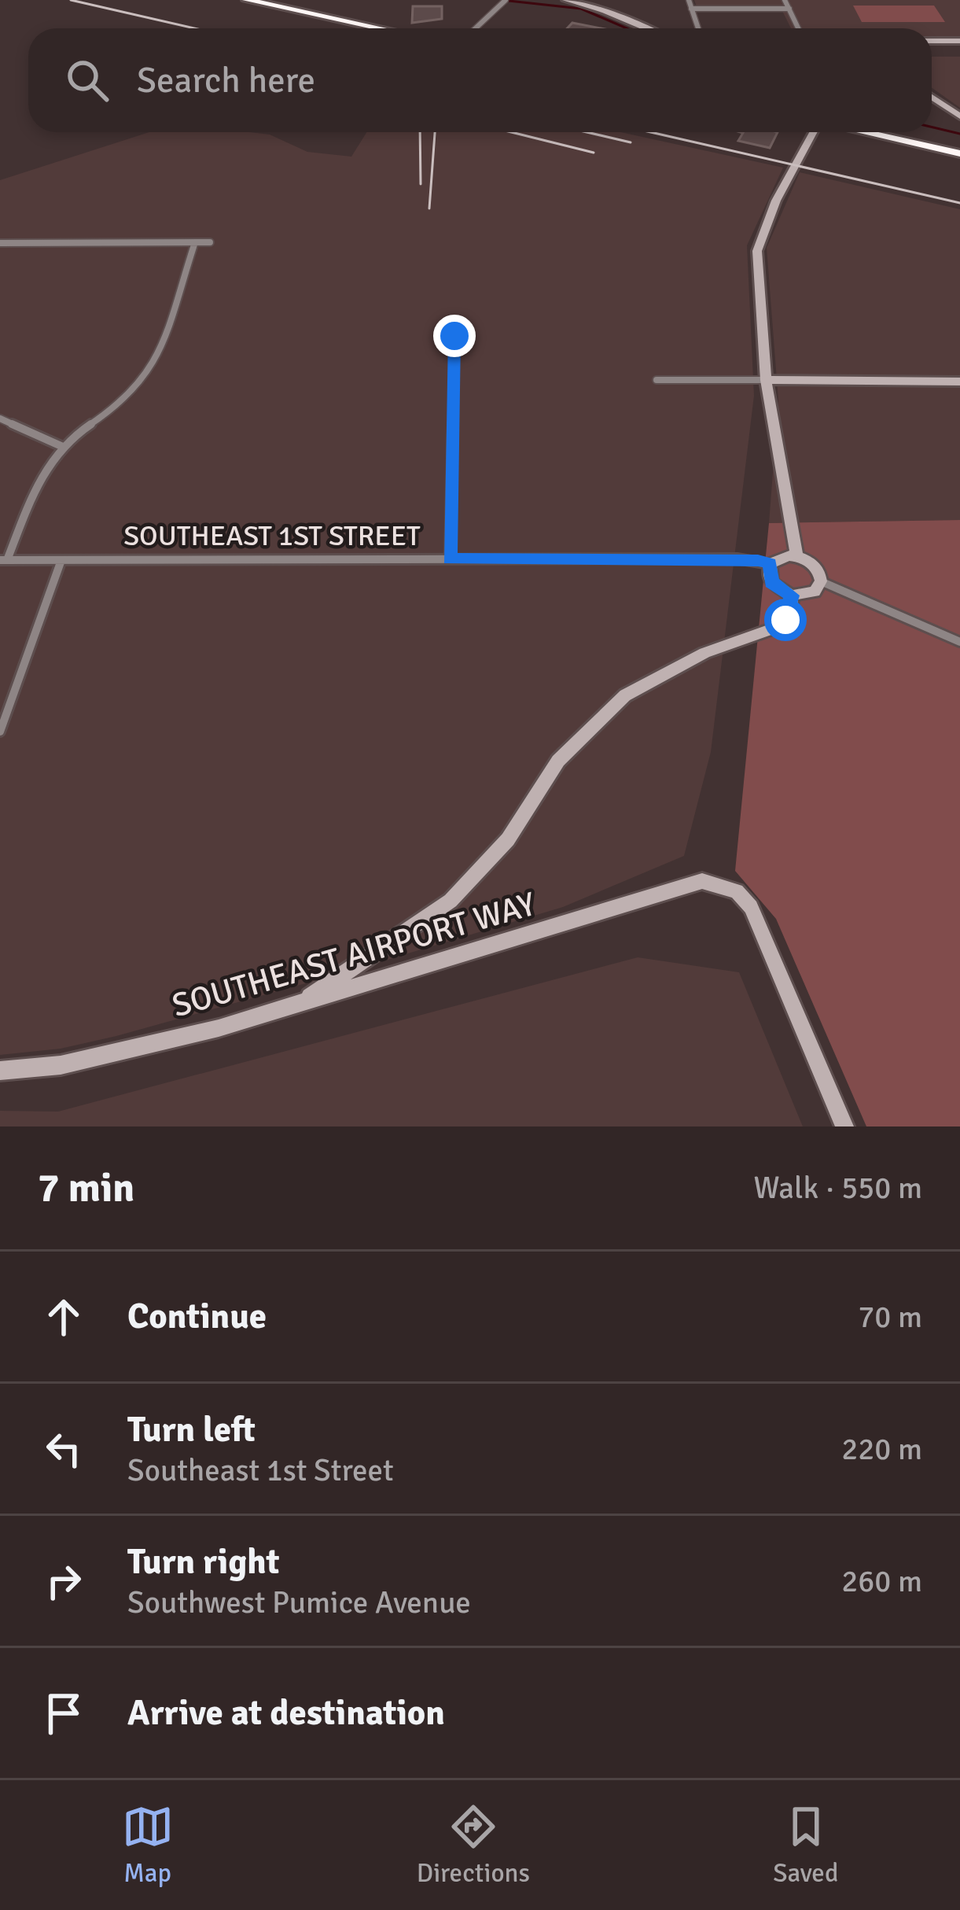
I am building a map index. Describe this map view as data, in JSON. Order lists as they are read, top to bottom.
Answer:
{
  "streets": {
    "main road": ["SOUTHEAST AIRPORT WAY"],
    "street": ["SOUTHEAST 1ST STREET"]
  },
  "page": {
    "search": "Search here",
    "heading": ["7 min", "Walk · 550 m"],
    "list": [
      ["Continue", "70 m"],
      ["Turn left", "Southeast 1st Street", "220 m"],
      ["Turn right", "Southwest Pumice Avenue", "260 m"],
      "Arrive at destination"
    ],
    "nav": ["Map", "Directions", "Saved"]
  }
}
